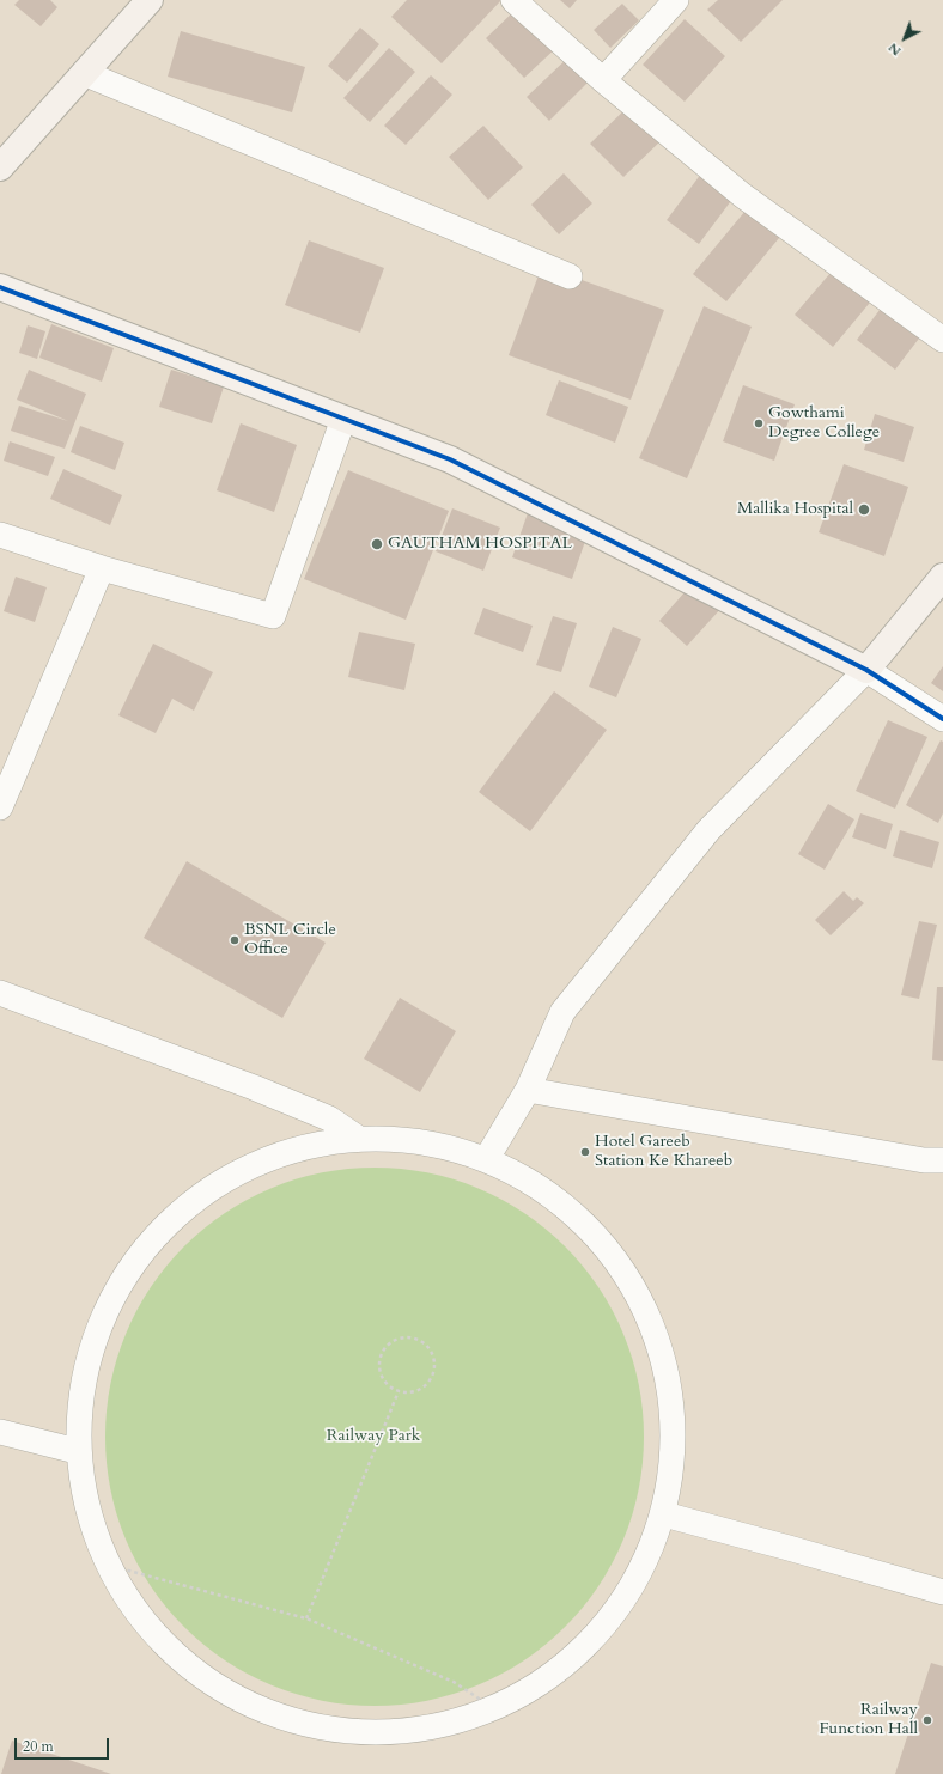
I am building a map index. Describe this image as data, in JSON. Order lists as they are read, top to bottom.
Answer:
{
  "parks": ["Railway Park"],
  "places": [
    "Gowthami Degree College",
    "Mallika Hospital",
    "GAUTHAM HOSPITAL",
    "BSNL Circle Office",
    "Hotel Gareeb Station Ke Khareeb",
    "Railway Function Hall"
  ],
  "scale_bar": "20 m",
  "north": "bottom left"
}
